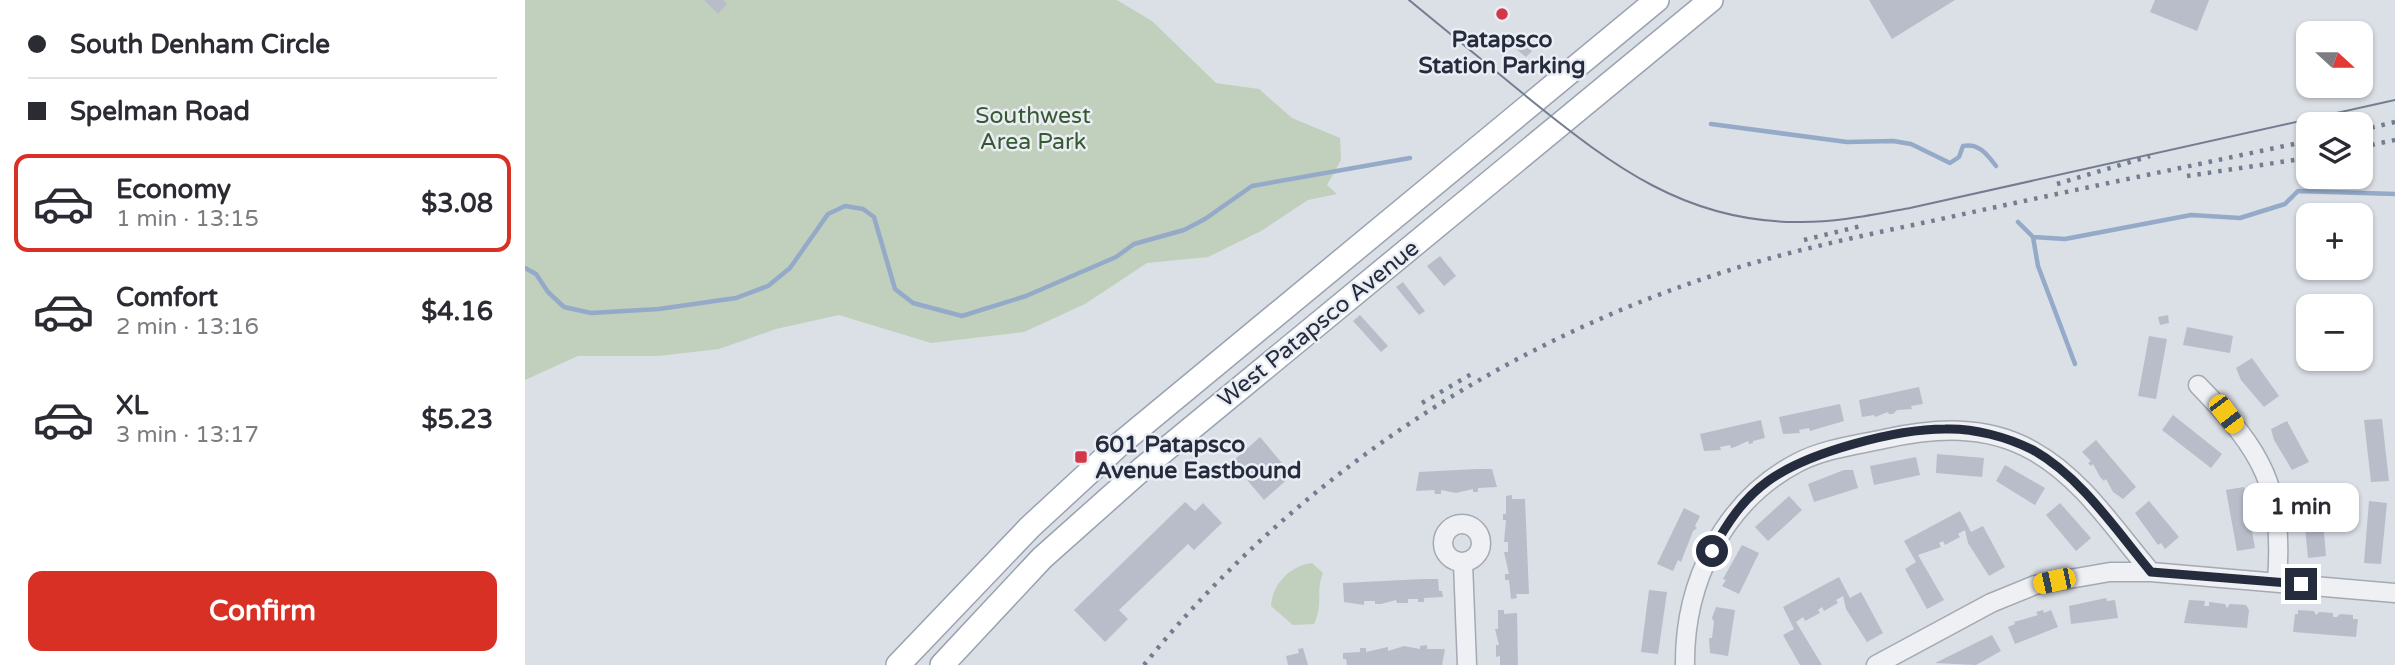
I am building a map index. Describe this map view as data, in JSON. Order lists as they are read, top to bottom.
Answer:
{
  "streets": {
    "main road": ["West Patapsco Avenue"]
  },
  "parks": ["Southwest Area Park"],
  "places": {
    "other": ["Patapsco Station Parking"],
    "transit": ["601 Patapsco Avenue Eastbound"]
  },
  "north": "right",
  "page": {
    "banner": ["South Denham Circle", "Spelman Road"],
    "map_buttons": ["+", "−"],
    "list": [
      {
        "name": "Economy",
        "note": "1 min · 13:15",
        "value": "$3.08"
      },
      {
        "name": "Comfort",
        "note": "2 min · 13:16",
        "value": "$4.16"
      },
      {
        "name": "XL",
        "note": "3 min · 13:17",
        "value": "$5.23"
      }
    ],
    "bubble": "1 min",
    "buttons": "Confirm"
  }
}
